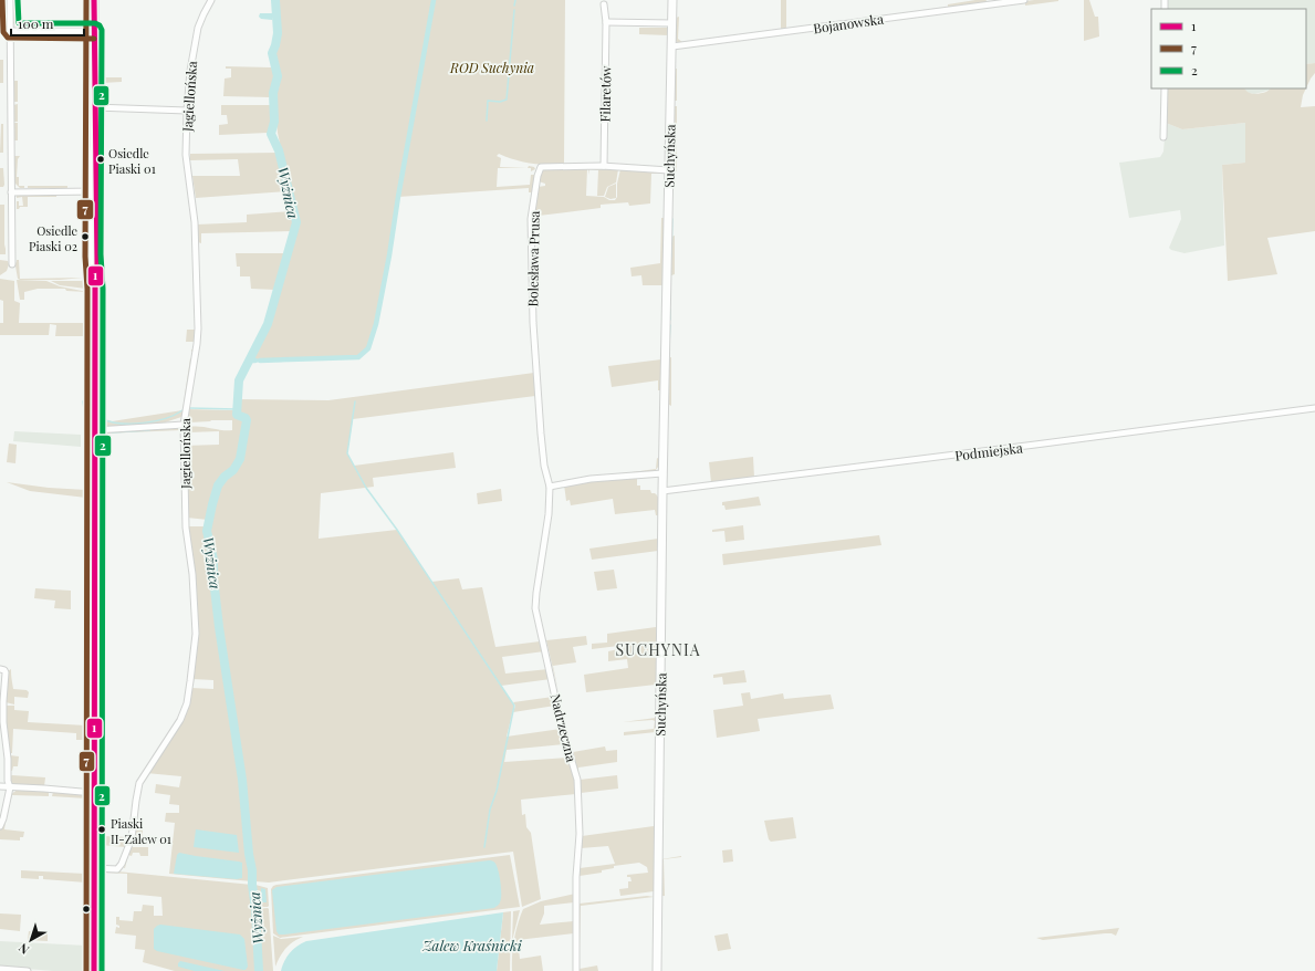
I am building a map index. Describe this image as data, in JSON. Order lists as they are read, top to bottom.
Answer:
{
  "streets": {
    "street": [
      "Bojanowska",
      "Filaretów",
      "Jagiellońska",
      "Suchyńska",
      "Bolesława Prusa",
      "Podmiejska",
      "Nadrzeczna"
    ]
  },
  "crossings": [
    ["Bojanowska", "Suchyńska"],
    ["Filaretów", "Bolesława Prusa"],
    ["Suchyńska", "Bolesława Prusa"],
    ["Suchyńska", "Podmiejska"],
    ["Bolesława Prusa", "Nadrzeczna"]
  ],
  "districts": ["SUCHYNIA"],
  "water": ["Wyżnica", "Zalew Kraśnicki"],
  "parks": ["ROD Suchynia"],
  "places": ["Osiedle Piaski 01", "Osiedle Piaski 02", "Piaski II-Zalew 01"],
  "lines": ["transit line 1", "transit line 7", "transit line 2"],
  "legend": ["1", "7", "2"],
  "scale_bar": "100 m",
  "north": "bottom left"
}
